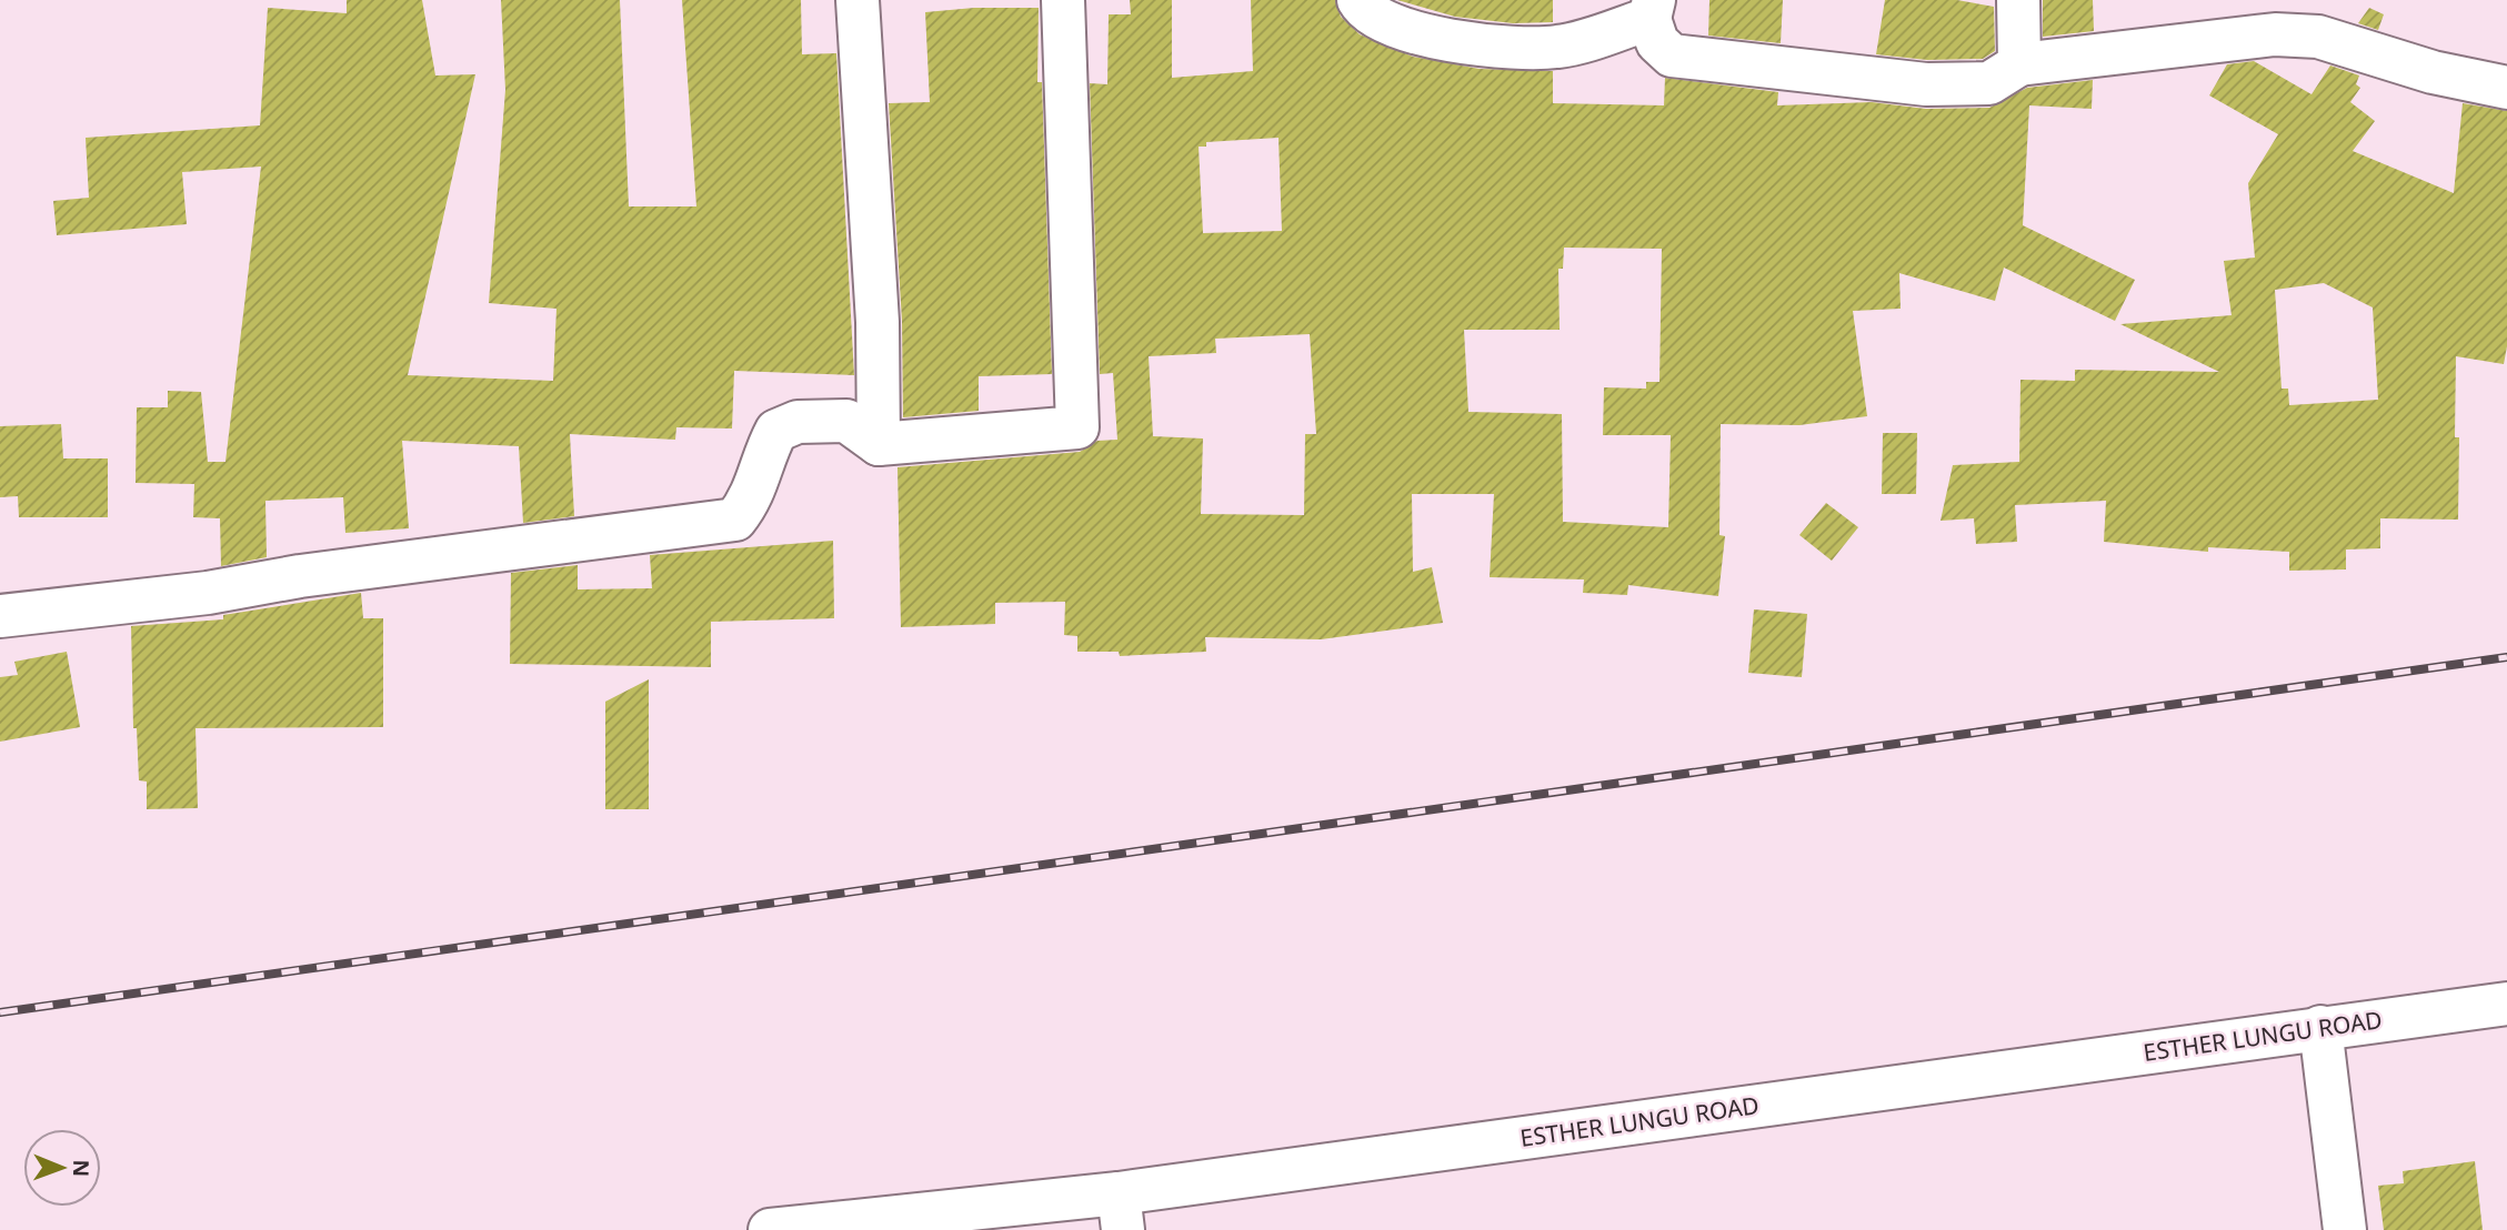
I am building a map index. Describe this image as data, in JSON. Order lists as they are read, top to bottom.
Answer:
{
  "streets": {
    "street": ["ESTHER LUNGU ROAD"]
  },
  "north": "right"
}
